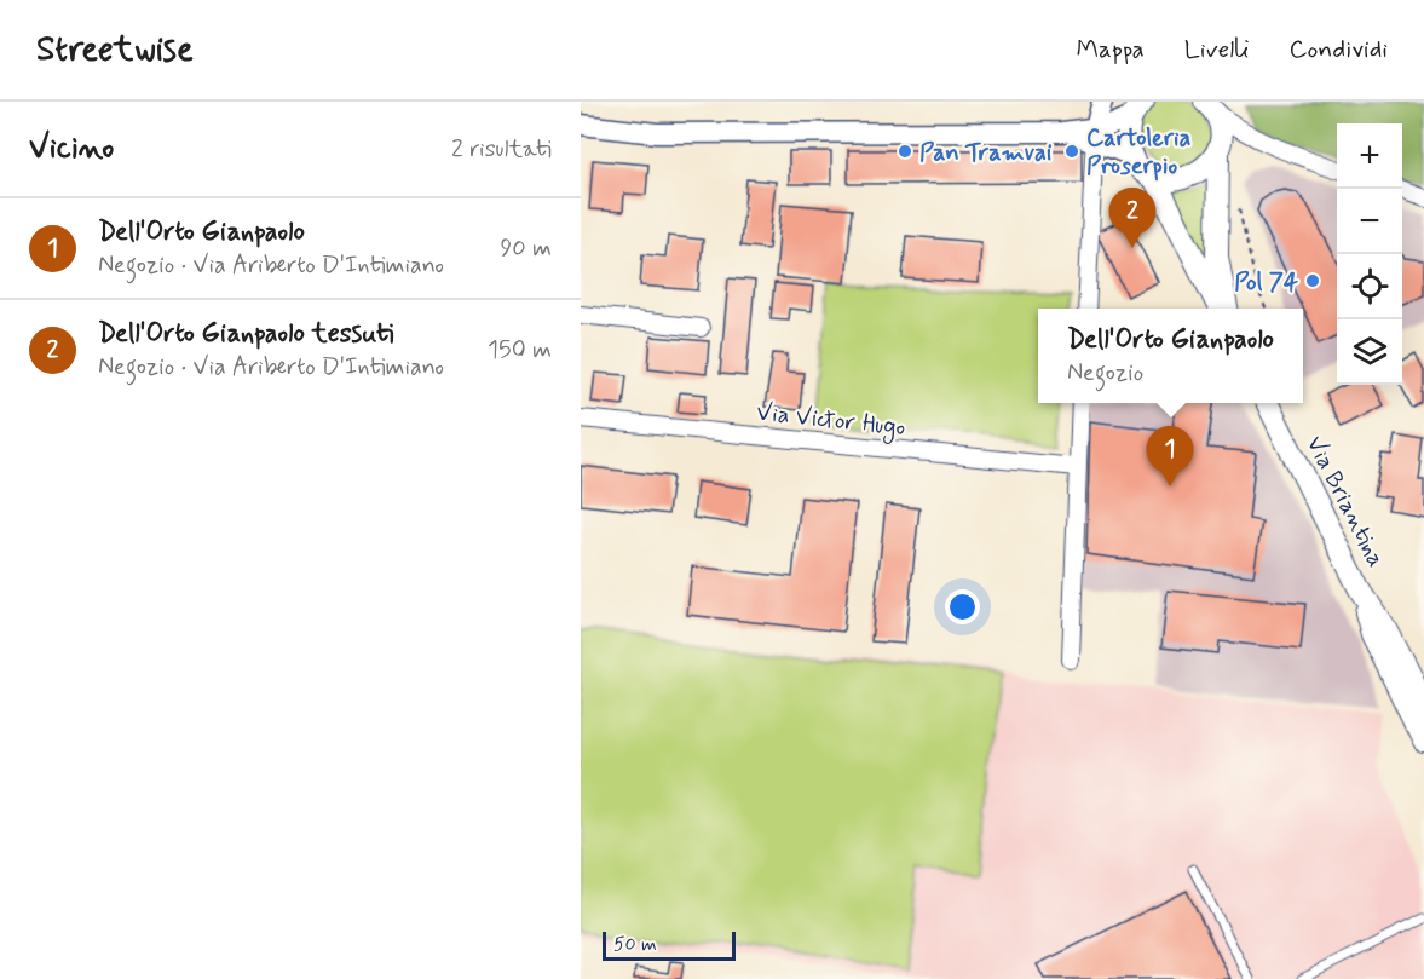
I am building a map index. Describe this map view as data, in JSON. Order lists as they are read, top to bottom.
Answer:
{
  "streets": {
    "main road": ["Via Briantina"],
    "street": ["Via Victor Hugo"]
  },
  "places": ["Pan Tramvai", "Cartoleria Proserpio", "Pol 74"],
  "scale_bar": "50 m",
  "page": {
    "header": "Streetwise",
    "nav": ["Mappa", "Livelli", "Condividi"],
    "heading": ["Vicino", "2 risultati"],
    "map_buttons": ["+", "−"],
    "pins": ["2", "1"],
    "list": [
      {
        "mark": "1",
        "name": "Dell'Orto Gianpaolo",
        "note": "Negozio · Via Ariberto D'Intimiano",
        "value": "90 m"
      },
      {
        "mark": "2",
        "name": "Dell'Orto Gianpaolo tessuti",
        "note": "Negozio · Via Ariberto D'Intimiano",
        "value": "150 m"
      }
    ],
    "popup": ["Dell'Orto Gianpaolo", "Negozio"],
    "scale": "50 m"
  }
}
